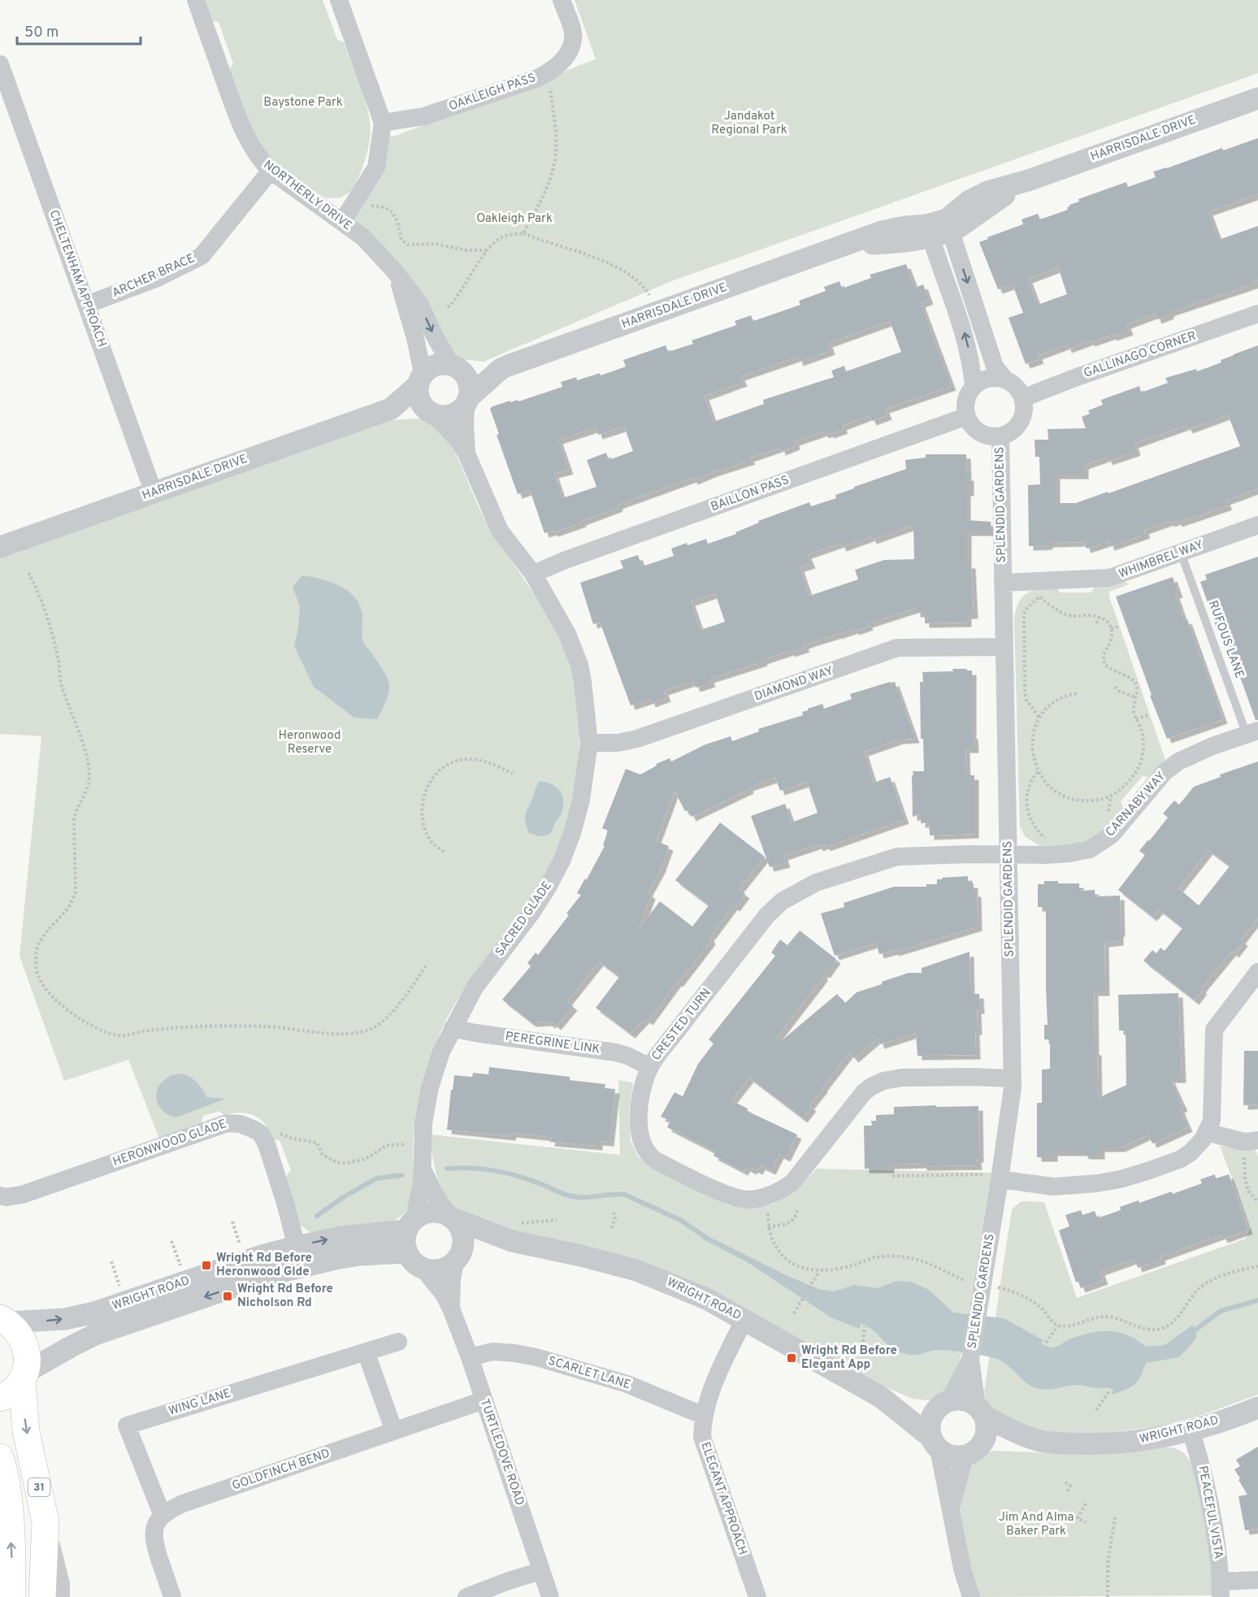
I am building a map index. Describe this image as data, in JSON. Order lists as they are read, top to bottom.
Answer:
{
  "streets": {
    "main road": ["31"],
    "street": [
      "OAKLEIGH PASS",
      "HARRISDALE DRIVE",
      "NORTHERLY DRIVE",
      "ARCHER BRACE",
      "CHELTENHAM APPROACH",
      "GALLINAGO CORNER",
      "BAILLON PASS",
      "SPLENDID GARDENS",
      "WHIMBREL WAY",
      "DIAMOND WAY",
      "CARNABY WAY",
      "SACRED GLADE",
      "CRESTED TURN",
      "PEREGRINE LINK",
      "HERONWOOD GLADE",
      "WRIGHT ROAD",
      "SCARLET LANE",
      "WING LANE",
      "TURTLEDOVE ROAD",
      "GOLDFINCH BEND",
      "ELEGANT APPROACH",
      "PEACEFUL VISTA"
    ],
    "lane": ["RUFOUS LANE"]
  },
  "crossings": [
    ["HARRISDALE DRIVE", "NORTHERLY DRIVE"],
    ["HARRISDALE DRIVE", "CHELTENHAM APPROACH"],
    ["HARRISDALE DRIVE", "SACRED GLADE"],
    ["NORTHERLY DRIVE", "ARCHER BRACE"],
    ["NORTHERLY DRIVE", "SACRED GLADE"],
    ["ARCHER BRACE", "CHELTENHAM APPROACH"],
    ["GALLINAGO CORNER", "BAILLON PASS"],
    ["GALLINAGO CORNER", "SPLENDID GARDENS"],
    ["BAILLON PASS", "SPLENDID GARDENS"],
    ["BAILLON PASS", "SACRED GLADE"],
    ["SPLENDID GARDENS", "WHIMBREL WAY"],
    ["SPLENDID GARDENS", "DIAMOND WAY"],
    ["SPLENDID GARDENS", "CARNABY WAY"],
    ["SPLENDID GARDENS", "CRESTED TURN"],
    ["SPLENDID GARDENS", "WRIGHT ROAD"],
    ["WHIMBREL WAY", "RUFOUS LANE"],
    ["RUFOUS LANE", "CARNABY WAY"],
    ["DIAMOND WAY", "SACRED GLADE"],
    ["CARNABY WAY", "CRESTED TURN"],
    ["SACRED GLADE", "PEREGRINE LINK"],
    ["SACRED GLADE", "WRIGHT ROAD"],
    ["SACRED GLADE", "TURTLEDOVE ROAD"],
    ["CRESTED TURN", "PEREGRINE LINK"],
    ["HERONWOOD GLADE", "WRIGHT ROAD"],
    ["WRIGHT ROAD", "TURTLEDOVE ROAD"],
    ["WRIGHT ROAD", "31"],
    ["WRIGHT ROAD", "ELEGANT APPROACH"],
    ["WRIGHT ROAD", "PEACEFUL VISTA"],
    ["SCARLET LANE", "TURTLEDOVE ROAD"],
    ["SCARLET LANE", "ELEGANT APPROACH"],
    ["WING LANE", "GOLDFINCH BEND"],
    ["TURTLEDOVE ROAD", "GOLDFINCH BEND"]
  ],
  "parks": [
    "Baystone Park",
    "Jandakot Regional Park",
    "Oakleigh Park",
    "Heronwood Reserve",
    "Jim And Alma Baker Park"
  ],
  "places": {
    "transit": ["Wright Rd Before Heronwood Glde", "Wright Rd Before Nicholson Rd", "Wright Rd Before Elegant App"]
  },
  "scale_bar": "50 m"
}
